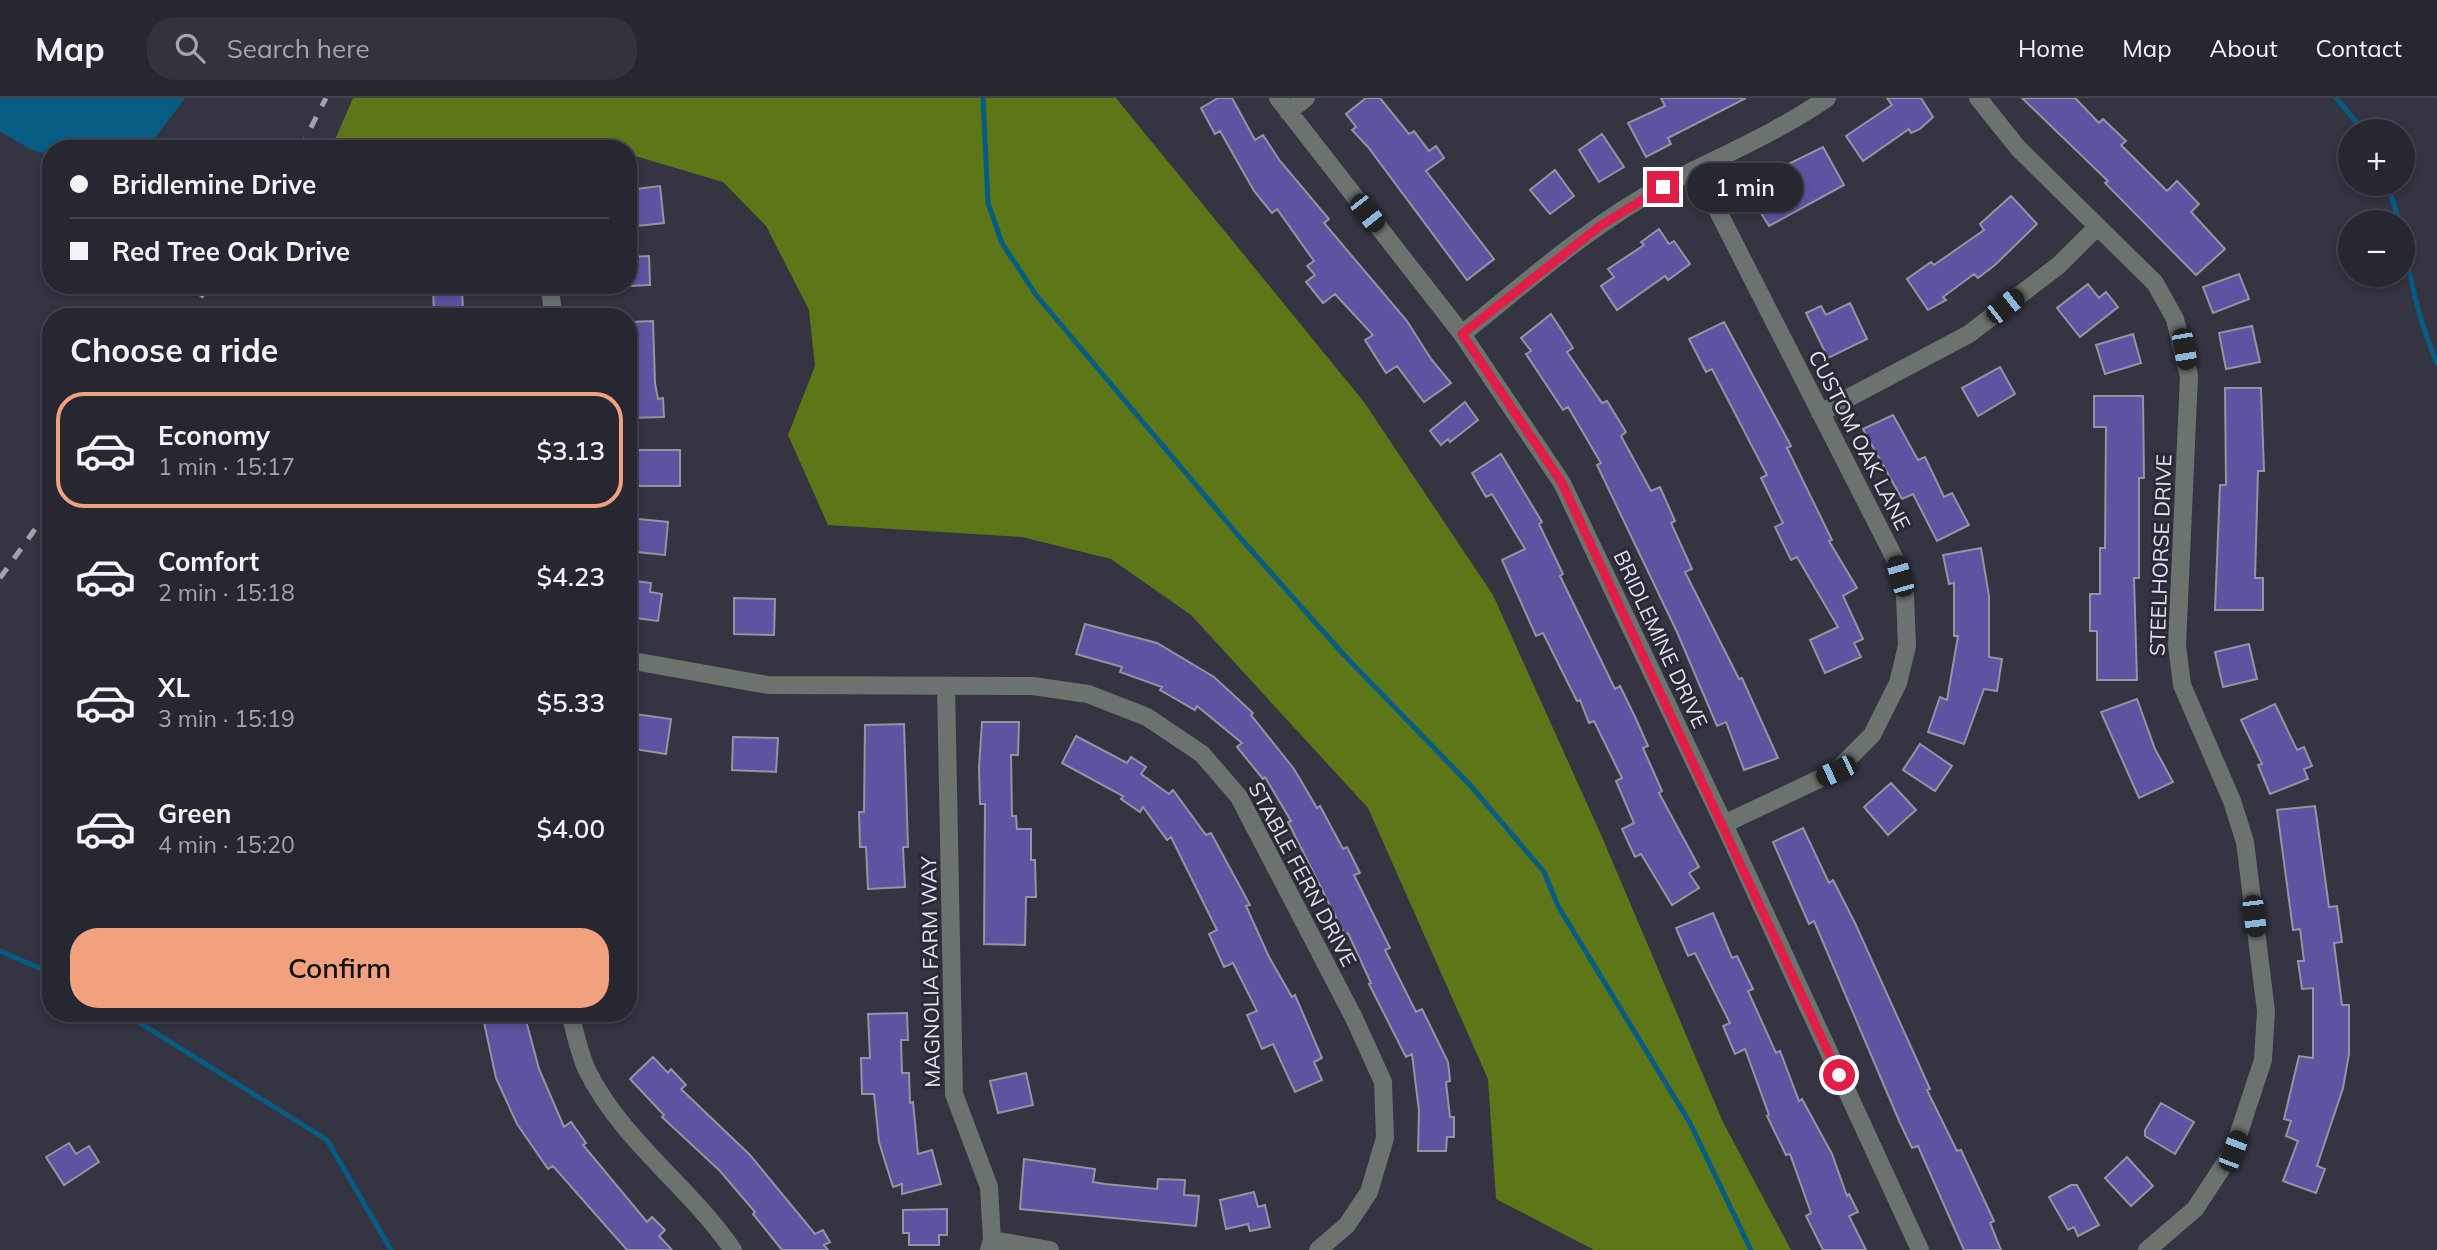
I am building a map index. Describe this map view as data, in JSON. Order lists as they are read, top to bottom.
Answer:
{
  "streets": {
    "street": [
      "CUSTOM OAK LANE",
      "STEELHORSE DRIVE",
      "BRIDLEMINE DRIVE",
      "STABLE FERN DRIVE",
      "MAGNOLIA FARM WAY"
    ]
  },
  "crossings": [
    ["CUSTOM OAK LANE", "BRIDLEMINE DRIVE"],
    ["STABLE FERN DRIVE", "MAGNOLIA FARM WAY"]
  ],
  "page": {
    "header": "Map",
    "search": "Search here",
    "nav": [
      "Home",
      "Map",
      "About",
      "Contact"
    ],
    "map_buttons": ["+", "−"],
    "banner": ["Bridlemine Drive", "Red Tree Oak Drive"],
    "bubble": "1 min",
    "heading": "Choose a ride",
    "list": [
      {
        "name": "Economy",
        "note": "1 min · 15:17",
        "value": "$3.13"
      },
      {
        "name": "Comfort",
        "note": "2 min · 15:18",
        "value": "$4.23"
      },
      {
        "name": "XL",
        "note": "3 min · 15:19",
        "value": "$5.33"
      },
      {
        "name": "Green",
        "note": "4 min · 15:20",
        "value": "$4.00"
      }
    ],
    "buttons": "Confirm"
  }
}
